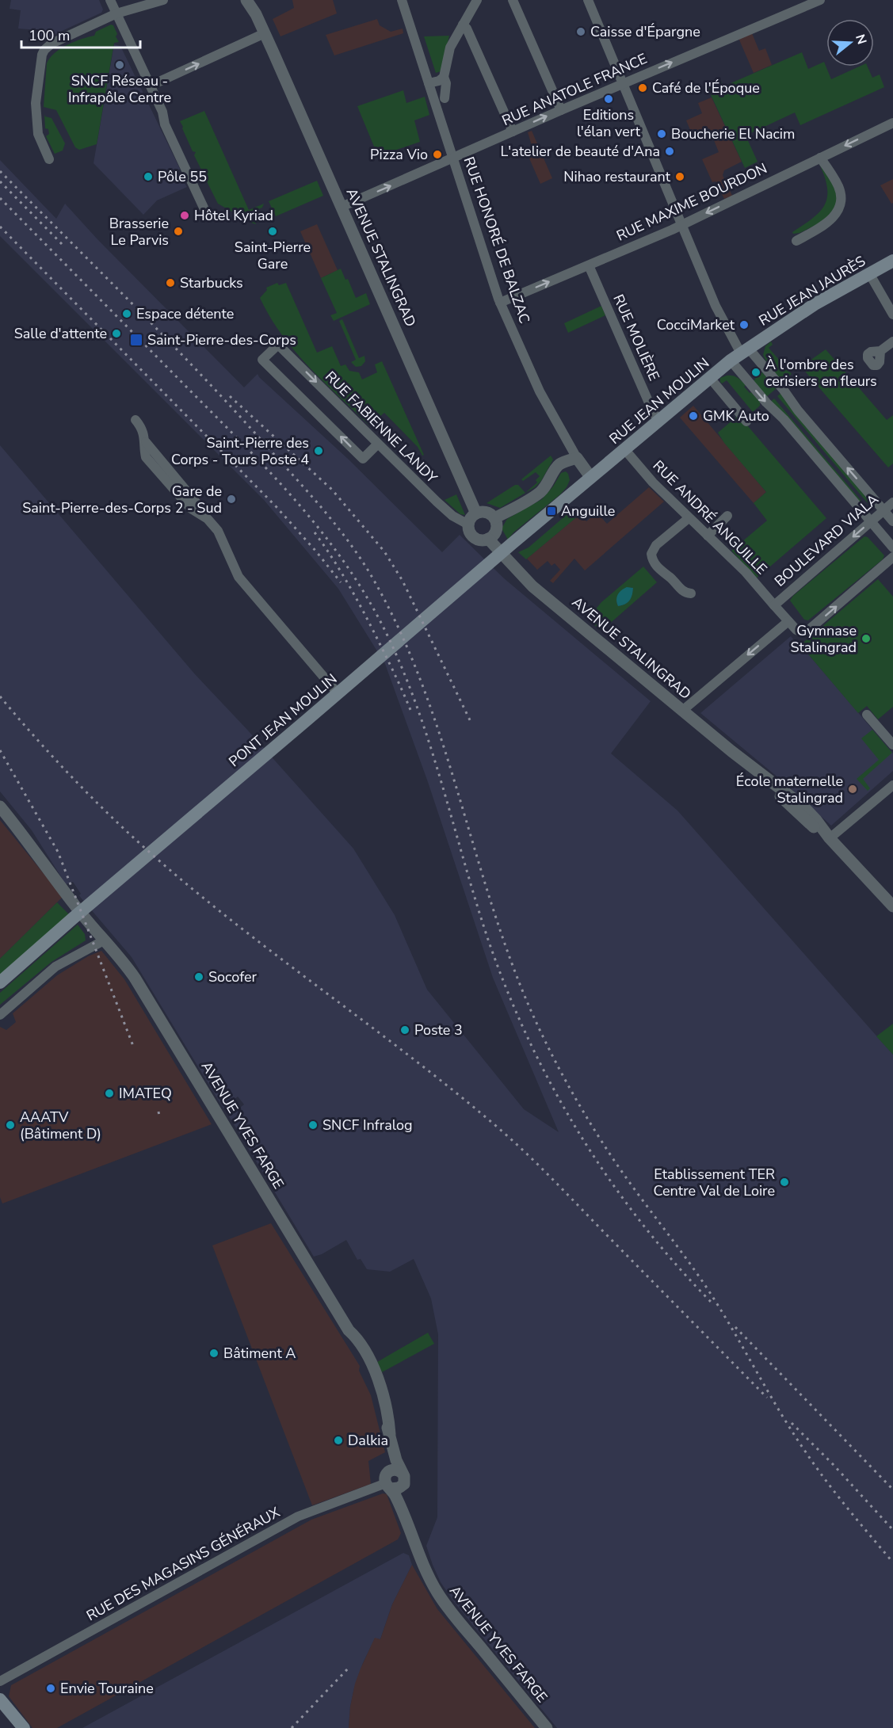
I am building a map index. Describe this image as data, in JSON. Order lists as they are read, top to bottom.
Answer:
{
  "streets": {
    "main road": ["RUE JEAN JAURÈS", "RUE JEAN MOULIN", "PONT JEAN MOULIN"],
    "street": [
      "RUE ANATOLE FRANCE",
      "RUE MAXIME BOURDON",
      "RUE HONORÉ DE BALZAC",
      "AVENUE STALINGRAD",
      "RUE MOLIÈRE",
      "RUE FABIENNE LANDY",
      "RUE ANDRÉ ANGUILLE",
      "BOULEVARD VIALA",
      "AVENUE YVES FARGE",
      "RUE DES MAGASINS GÉNÉRAUX"
    ]
  },
  "crossings": [
    ["RUE ANATOLE FRANCE", "RUE HONORÉ DE BALZAC"],
    ["RUE ANATOLE FRANCE", "AVENUE STALINGRAD"],
    ["RUE MAXIME BOURDON", "RUE HONORÉ DE BALZAC"],
    ["RUE MAXIME BOURDON", "RUE MOLIÈRE"],
    ["RUE HONORÉ DE BALZAC", "RUE JEAN MOULIN"],
    ["AVENUE STALINGRAD", "RUE FABIENNE LANDY"],
    ["RUE JEAN JAURÈS", "RUE JEAN MOULIN"],
    ["RUE MOLIÈRE", "RUE JEAN MOULIN"],
    ["RUE JEAN MOULIN", "RUE ANDRÉ ANGUILLE"],
    ["RUE JEAN MOULIN", "PONT JEAN MOULIN"],
    ["RUE ANDRÉ ANGUILLE", "BOULEVARD VIALA"],
    ["AVENUE YVES FARGE", "RUE DES MAGASINS GÉNÉRAUX"]
  ],
  "one_way": ["RUE ANATOLE FRANCE"],
  "places": {
    "other": [
      "Caisse d'Épargne",
      "SNCF Réseau - Infrapôle Centre",
      "Café de l'Époque",
      "Editions l'élan vert",
      "Boucherie El Nacim",
      "L'atelier de beauté d'Ana",
      "Pizza Vio",
      "Pôle 55",
      "Nihao restaurant",
      "Hôtel Kyriad",
      "Brasserie Le Parvis",
      "Saint-Pierre Gare",
      "Starbucks",
      "Espace détente",
      "CocciMarket",
      "Salle d'attente",
      "À l'ombre des cerisiers en fleurs",
      "GMK Auto",
      "Saint-Pierre des Corps - Tours Poste 4",
      "Gare de Saint-Pierre-des-Corps 2 - Sud",
      "Gymnase Stalingrad",
      "École maternelle Stalingrad",
      "Socofer",
      "Poste 3",
      "IMATEQ",
      "AAATV (Bâtiment D)",
      "SNCF Infralog",
      "Etablissement TER Centre Val de Loire",
      "Bâtiment A",
      "Dalkia",
      "Envie Touraine"
    ],
    "transit": ["Saint-Pierre-des-Corps", "Anguille"]
  },
  "scale_bar": "100 m",
  "north": "right"
}
